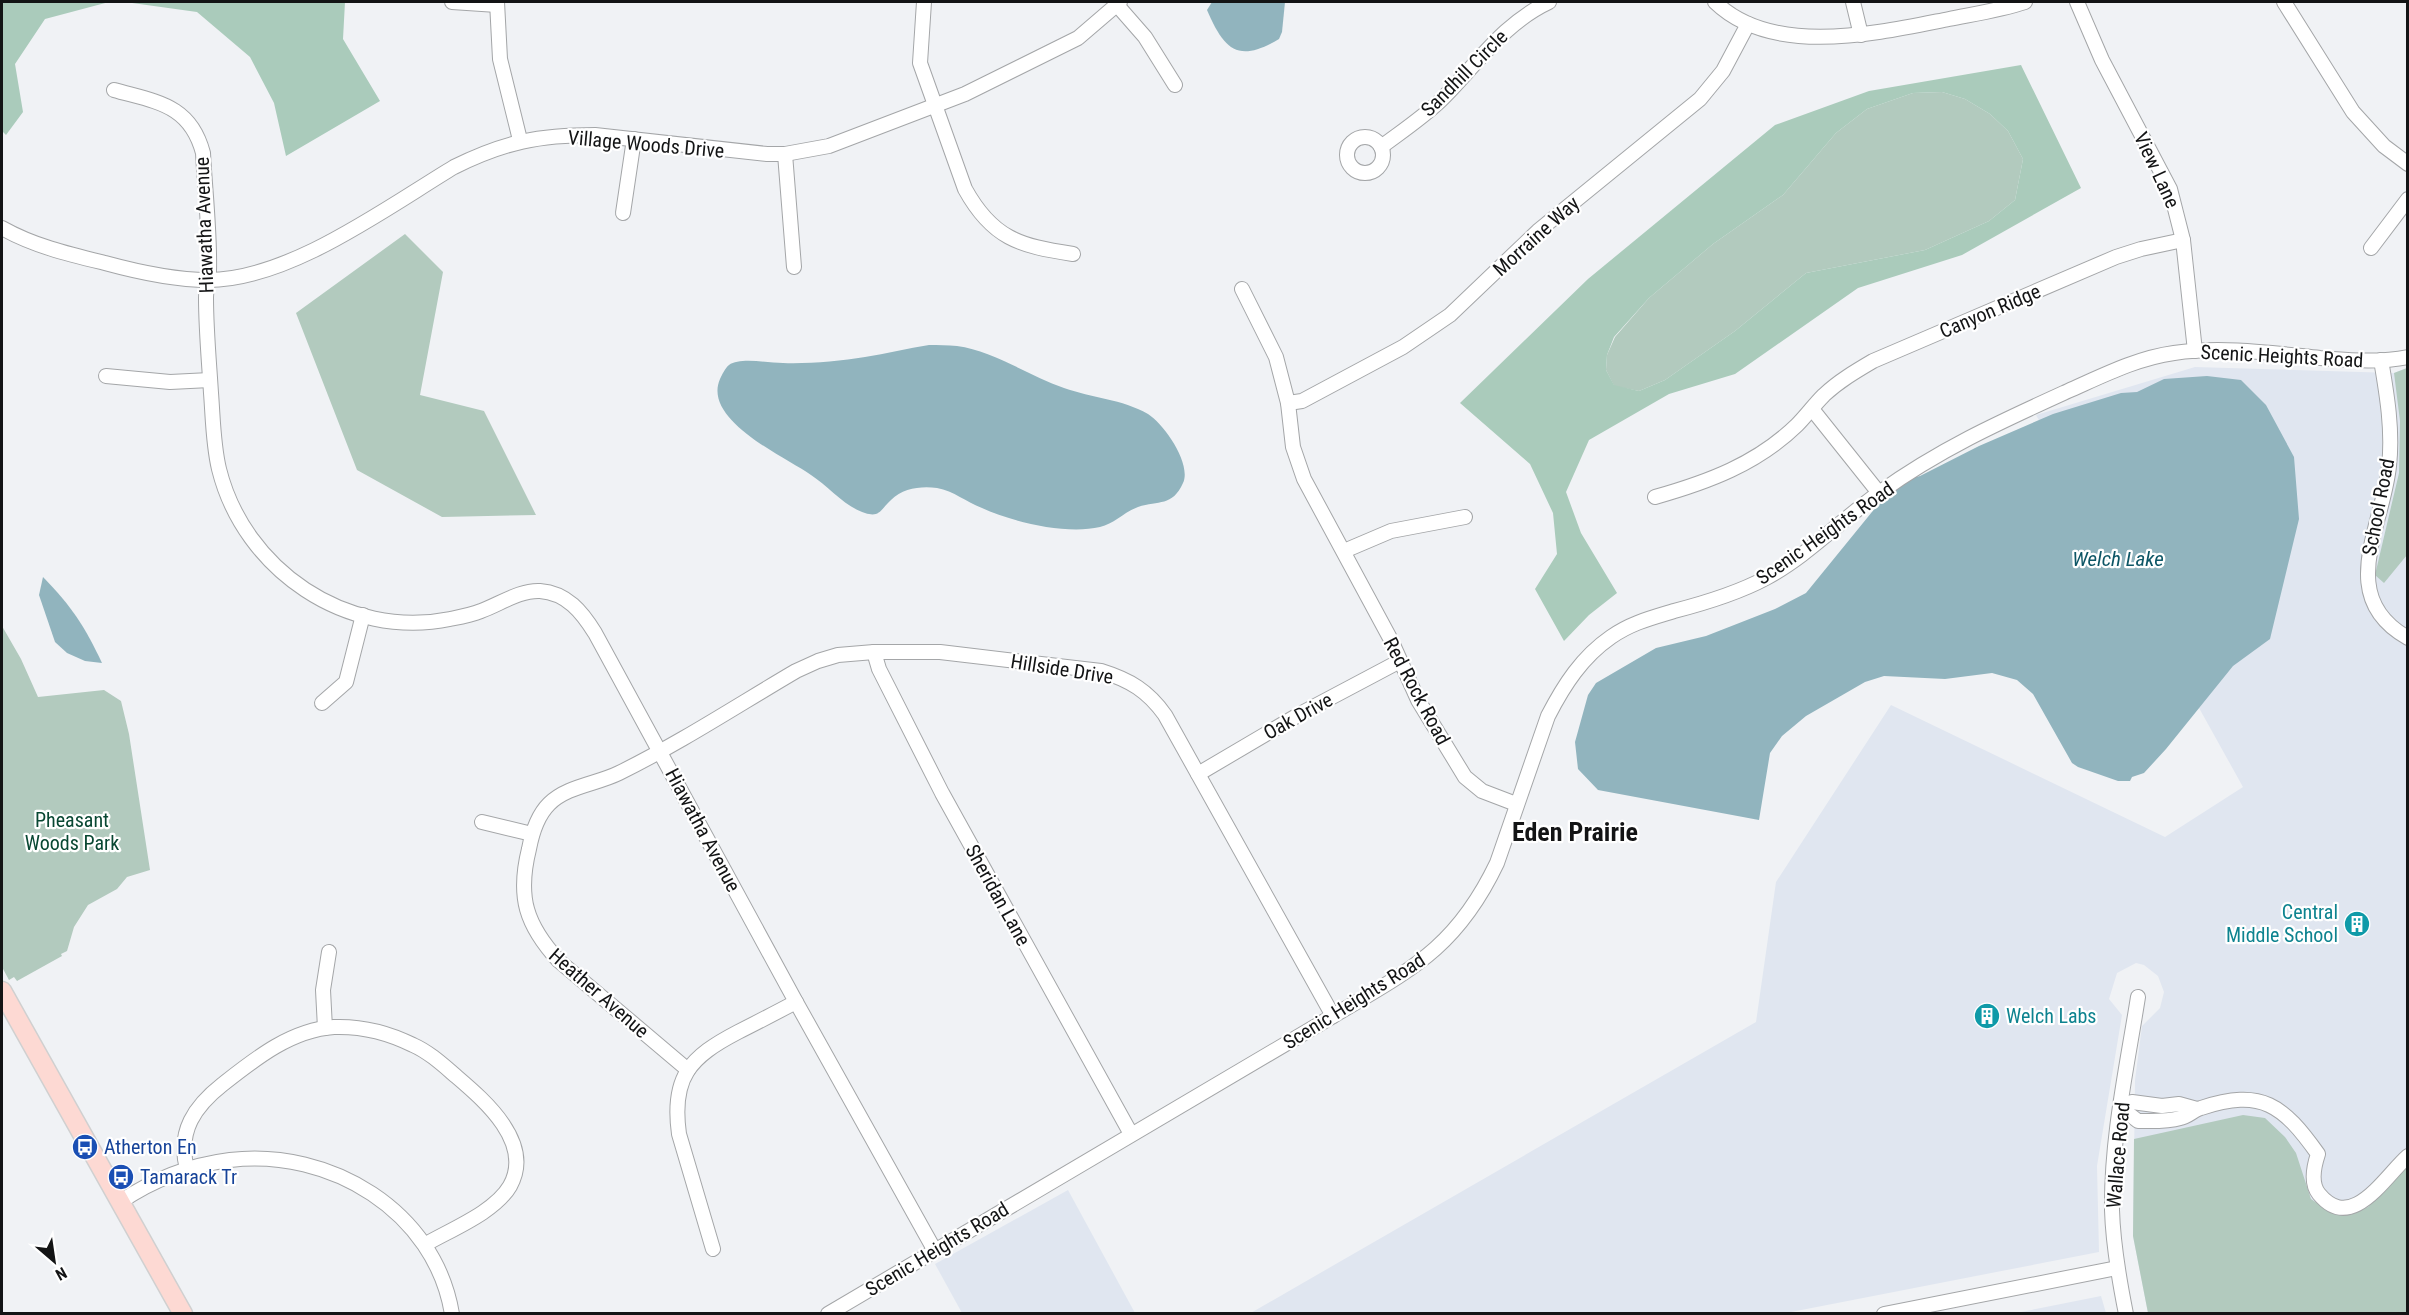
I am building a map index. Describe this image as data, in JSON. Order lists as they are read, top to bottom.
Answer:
{
  "streets": {
    "street": [
      "Sandhill Circle",
      "Village Woods Drive",
      "View Lane",
      "Hiawatha Avenue",
      "Morraine Way",
      "Canyon Ridge",
      "Scenic Heights Road",
      "School Road",
      "Hillside Drive",
      "Red Rock Road",
      "Oak Drive",
      "Sheridan Lane",
      "Heather Avenue",
      "Wallace Road"
    ]
  },
  "crossings": [
    ["Village Woods Drive", "Hiawatha Avenue"],
    ["View Lane", "Canyon Ridge"],
    ["View Lane", "Scenic Heights Road"],
    ["Hiawatha Avenue", "Scenic Heights Road"],
    ["Hiawatha Avenue", "Hillside Drive"],
    ["Hiawatha Avenue", "Heather Avenue"],
    ["Morraine Way", "Red Rock Road"],
    ["Scenic Heights Road", "School Road"],
    ["Scenic Heights Road", "Hillside Drive"],
    ["Scenic Heights Road", "Red Rock Road"],
    ["Scenic Heights Road", "Sheridan Lane"],
    ["Hillside Drive", "Oak Drive"],
    ["Hillside Drive", "Sheridan Lane"],
    ["Hillside Drive", "Heather Avenue"],
    ["Red Rock Road", "Oak Drive"]
  ],
  "districts": ["Eden Prairie"],
  "water": ["Welch Lake"],
  "parks": ["Pheasant Woods Park"],
  "places": {
    "building": ["Central Middle School", "Welch Labs"],
    "bus stop": ["Atherton En", "Tamarack Tr"]
  },
  "north": "bottom right"
}
